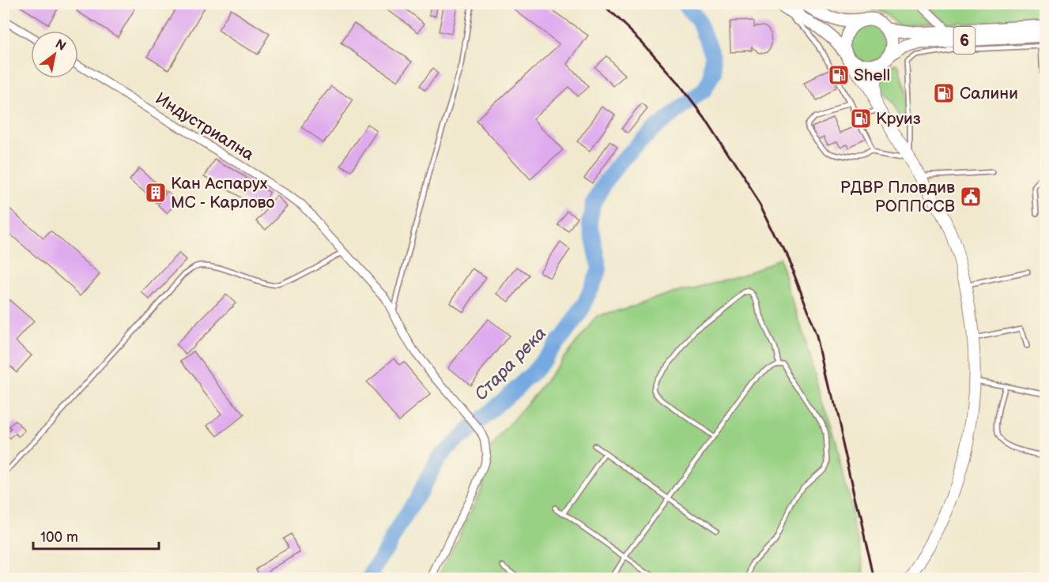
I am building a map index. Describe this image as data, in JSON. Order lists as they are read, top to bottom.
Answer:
{
  "streets": {
    "main road": ["6"],
    "street": ["Индустриална"]
  },
  "water": ["Стара река"],
  "places": {
    "fuel station": ["Shell", "Салини", "Круиз"],
    "building": ["Кан Аспарух МС - Карлово"],
    "public building": ["РДВР Пловдив РОППССВ"]
  },
  "scale_bar": "100 m",
  "north": "top right"
}
